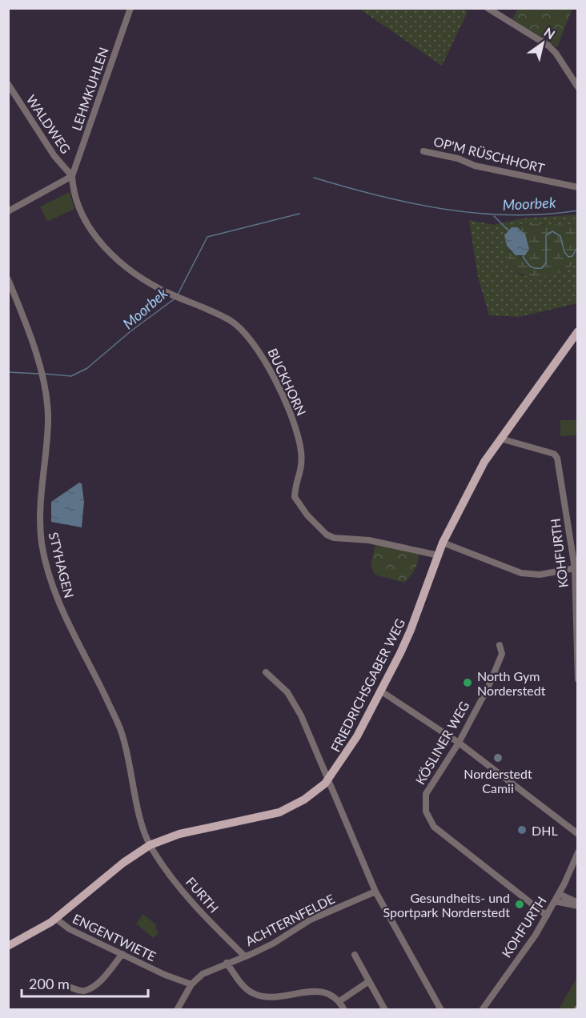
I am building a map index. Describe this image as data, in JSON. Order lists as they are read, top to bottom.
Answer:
{
  "streets": {
    "main road": ["FRIEDRICHSGABER WEG"],
    "street": [
      "LEHMKUHLEN",
      "WALDWEG",
      "OP'M RÜSCHHORT",
      "BUCKHORN",
      "KOHFURTH",
      "STYHAGEN",
      "KÖSLINER WEG",
      "FURTH",
      "ACHTERNFELDE",
      "ENGENTWIETE"
    ]
  },
  "crossings": [
    ["LEHMKUHLEN", "WALDWEG"],
    ["LEHMKUHLEN", "BUCKHORN"],
    ["WALDWEG", "BUCKHORN"],
    ["BUCKHORN", "FRIEDRICHSGABER WEG"],
    ["KOHFURTH", "FRIEDRICHSGABER WEG"],
    ["KOHFURTH", "KÖSLINER WEG"],
    ["STYHAGEN", "FRIEDRICHSGABER WEG"],
    ["STYHAGEN", "FURTH"],
    ["FRIEDRICHSGABER WEG", "FURTH"],
    ["FRIEDRICHSGABER WEG", "ENGENTWIETE"],
    ["FURTH", "ACHTERNFELDE"],
    ["ACHTERNFELDE", "ENGENTWIETE"]
  ],
  "water": ["Moorbek"],
  "places": [
    "North Gym Norderstedt",
    "Norderstedt Camii",
    "DHL",
    "Gesundheits- und Sportpark Norderstedt"
  ],
  "scale_bar": "200 m",
  "north": "top right"
}
